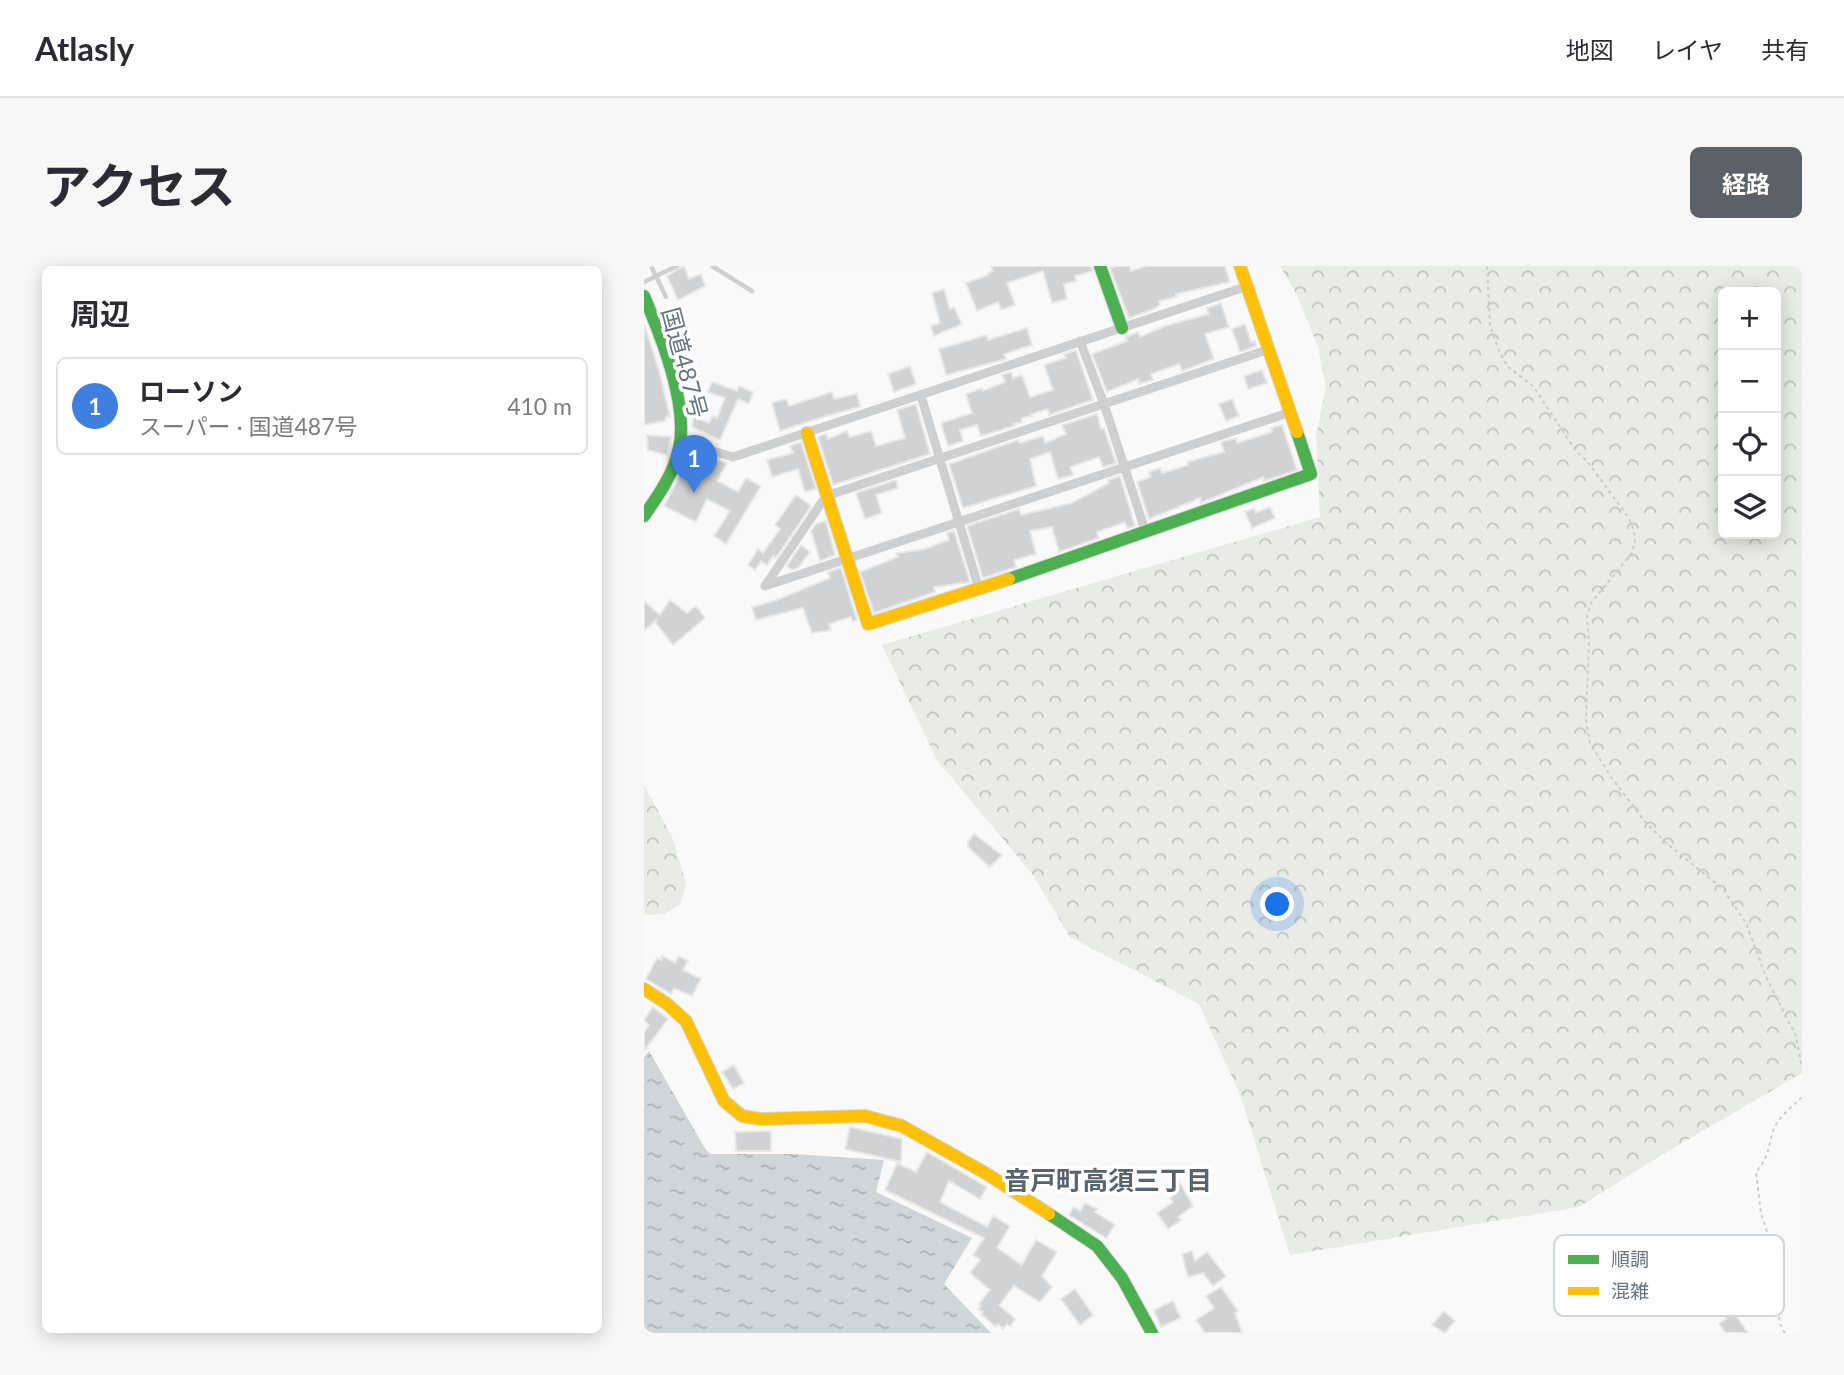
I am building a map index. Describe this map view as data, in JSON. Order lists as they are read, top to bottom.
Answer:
{
  "streets": {
    "main road": ["国道487号"]
  },
  "districts": ["音戸町高須三丁目"],
  "legend": ["順調", "混雑"],
  "page": {
    "header": "Atlasly",
    "nav": ["地図", "レイヤ", "共有"],
    "title": "アクセス",
    "buttons": "経路",
    "heading": "周辺",
    "map_buttons": ["+", "−"],
    "list": [
      {
        "mark": "1",
        "name": "ローソン",
        "note": "スーパー · 国道487号",
        "value": "410 m"
      }
    ],
    "pins": "1"
  }
}
